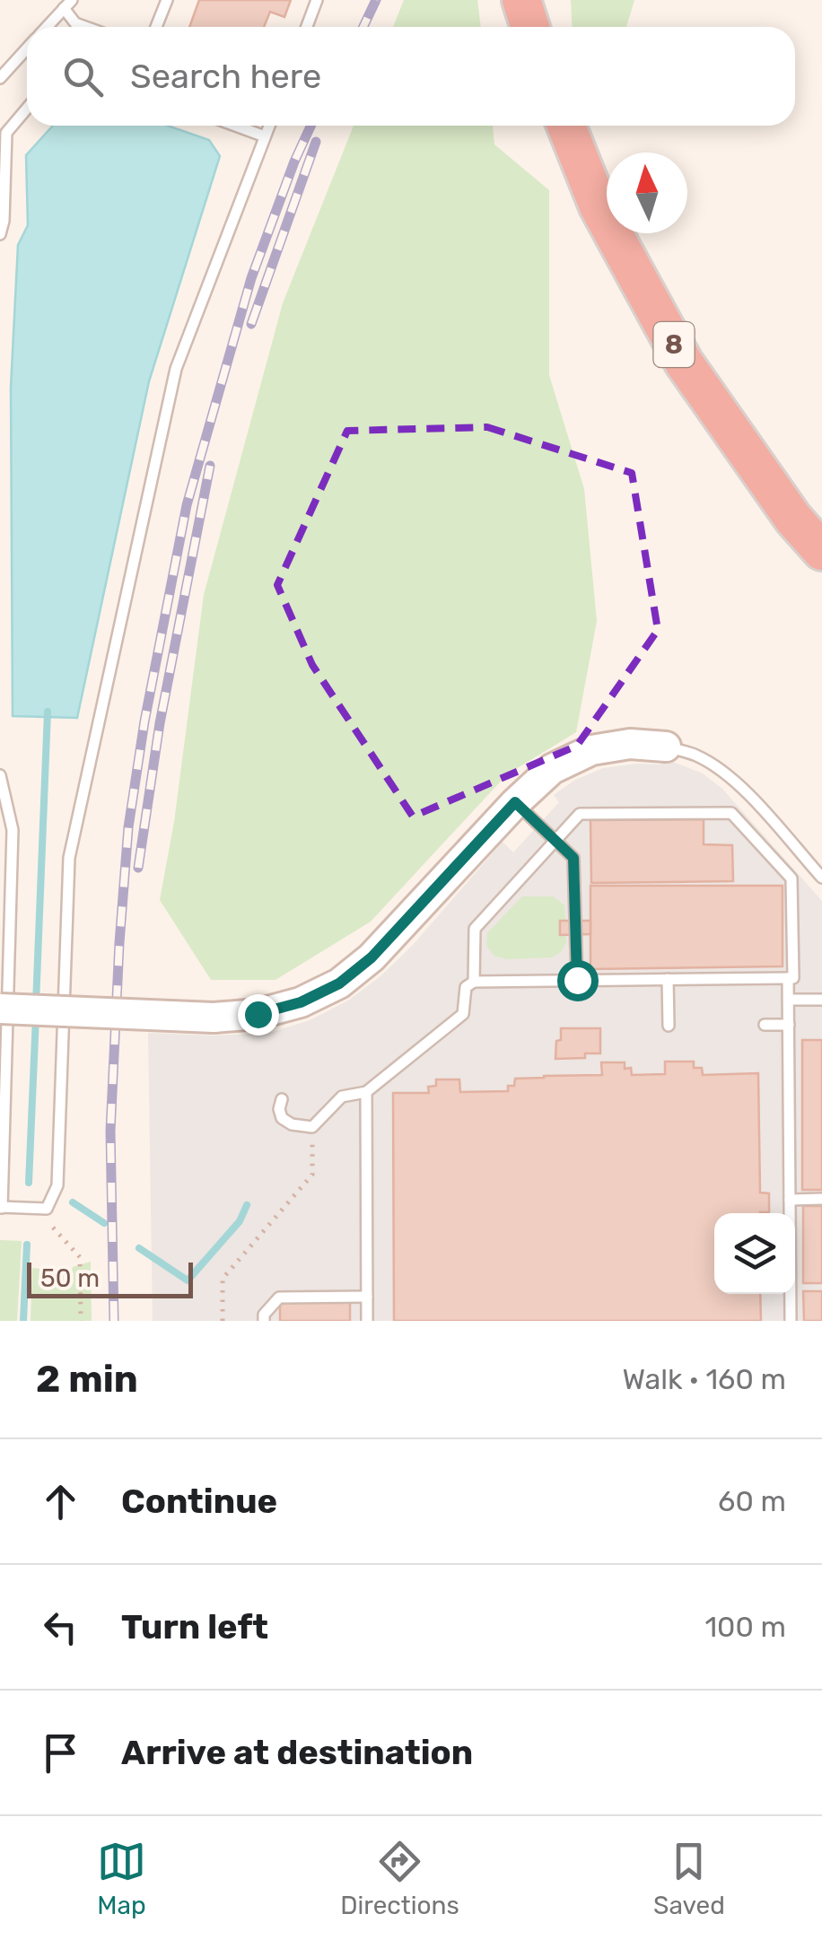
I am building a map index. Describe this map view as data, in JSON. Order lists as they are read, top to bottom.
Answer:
{
  "streets": {
    "highway": ["8"]
  },
  "scale_bar": "50 m",
  "north": "top",
  "page": {
    "search": "Search here",
    "scale": "50 m",
    "heading": ["2 min", "Walk · 160 m"],
    "list": [
      ["Continue", "60 m"],
      ["Turn left", "100 m"],
      "Arrive at destination"
    ],
    "nav": ["Map", "Directions", "Saved"]
  }
}
